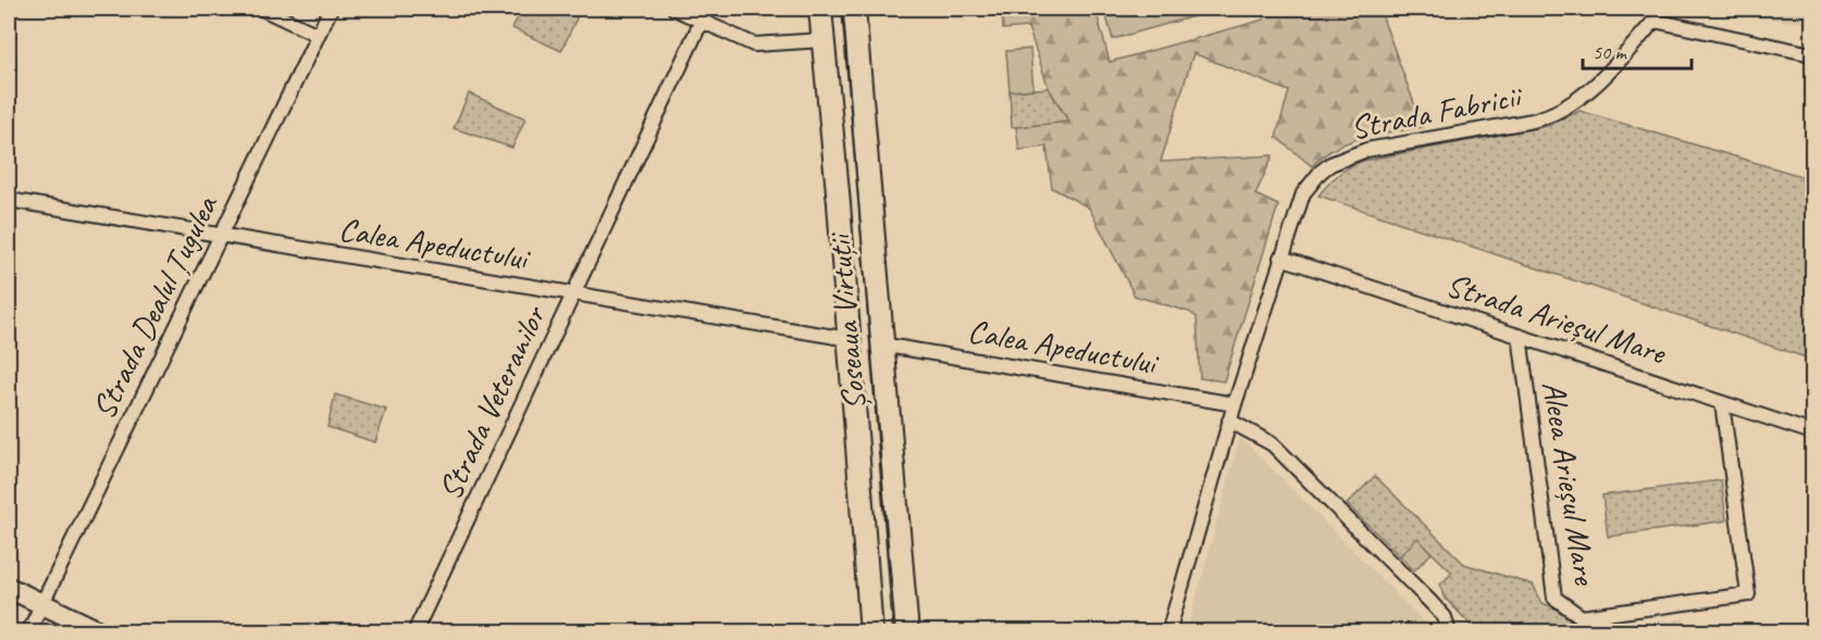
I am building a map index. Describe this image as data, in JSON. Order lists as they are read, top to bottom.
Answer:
{
  "streets": {
    "main road": ["Șoseaua Virtuții"],
    "street": [
      "Strada Fabricii",
      "Calea Apeductului",
      "Strada Dealul Țugulea",
      "Strada Arieșul Mare",
      "Strada Veteranilor",
      "Aleea Arieșul Mare"
    ]
  },
  "crossings": [
    ["Strada Fabricii", "Calea Apeductului"],
    ["Strada Fabricii", "Strada Arieșul Mare"],
    ["Calea Apeductului", "Strada Dealul Țugulea"],
    ["Calea Apeductului", "Șoseaua Virtuții"],
    ["Calea Apeductului", "Strada Veteranilor"],
    ["Strada Arieșul Mare", "Aleea Arieșul Mare"]
  ],
  "scale_bar": "50 m"
}
